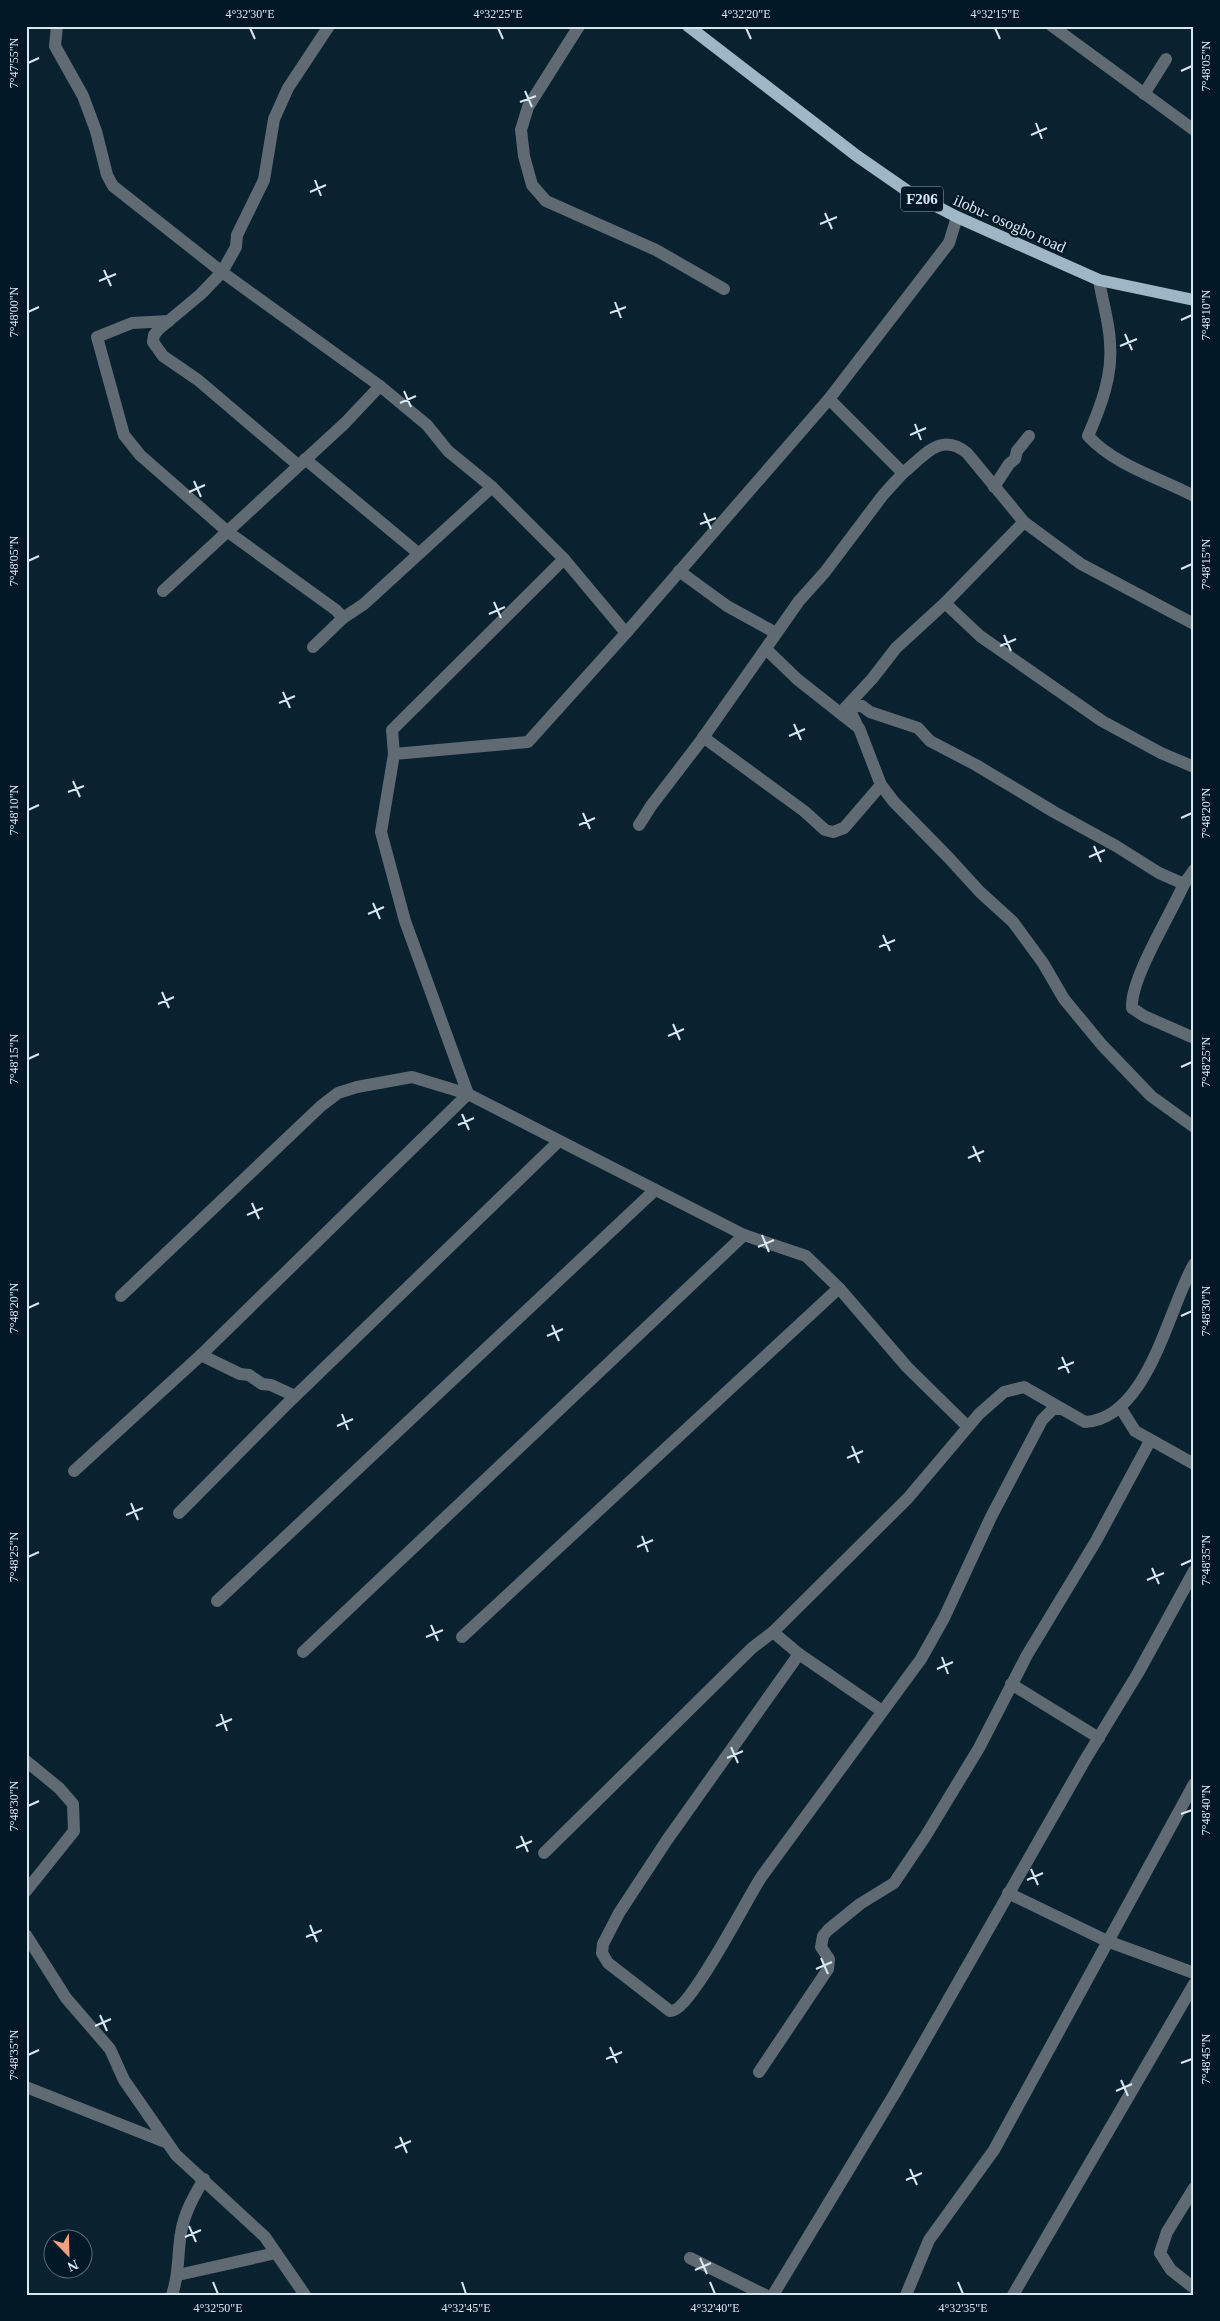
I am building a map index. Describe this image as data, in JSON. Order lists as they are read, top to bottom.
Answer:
{
  "streets": {
    "main road": ["F206", "ilobu- osogbo road"]
  },
  "north": "bottom right",
  "coordinates": [
    "4°32'30\"E",
    "4°32'25\"E",
    "4°32'20\"E",
    "4°32'15\"E",
    "7°47'55\"N",
    "7°48'05\"N",
    "7°48'00\"N",
    "7°48'10\"N",
    "7°48'15\"N",
    "7°48'20\"N",
    "7°48'25\"N",
    "7°48'30\"N",
    "7°48'35\"N",
    "7°48'40\"N",
    "7°48'45\"N",
    "4°32'50\"E",
    "4°32'45\"E",
    "4°32'40\"E",
    "4°32'35\"E"
  ]
}
